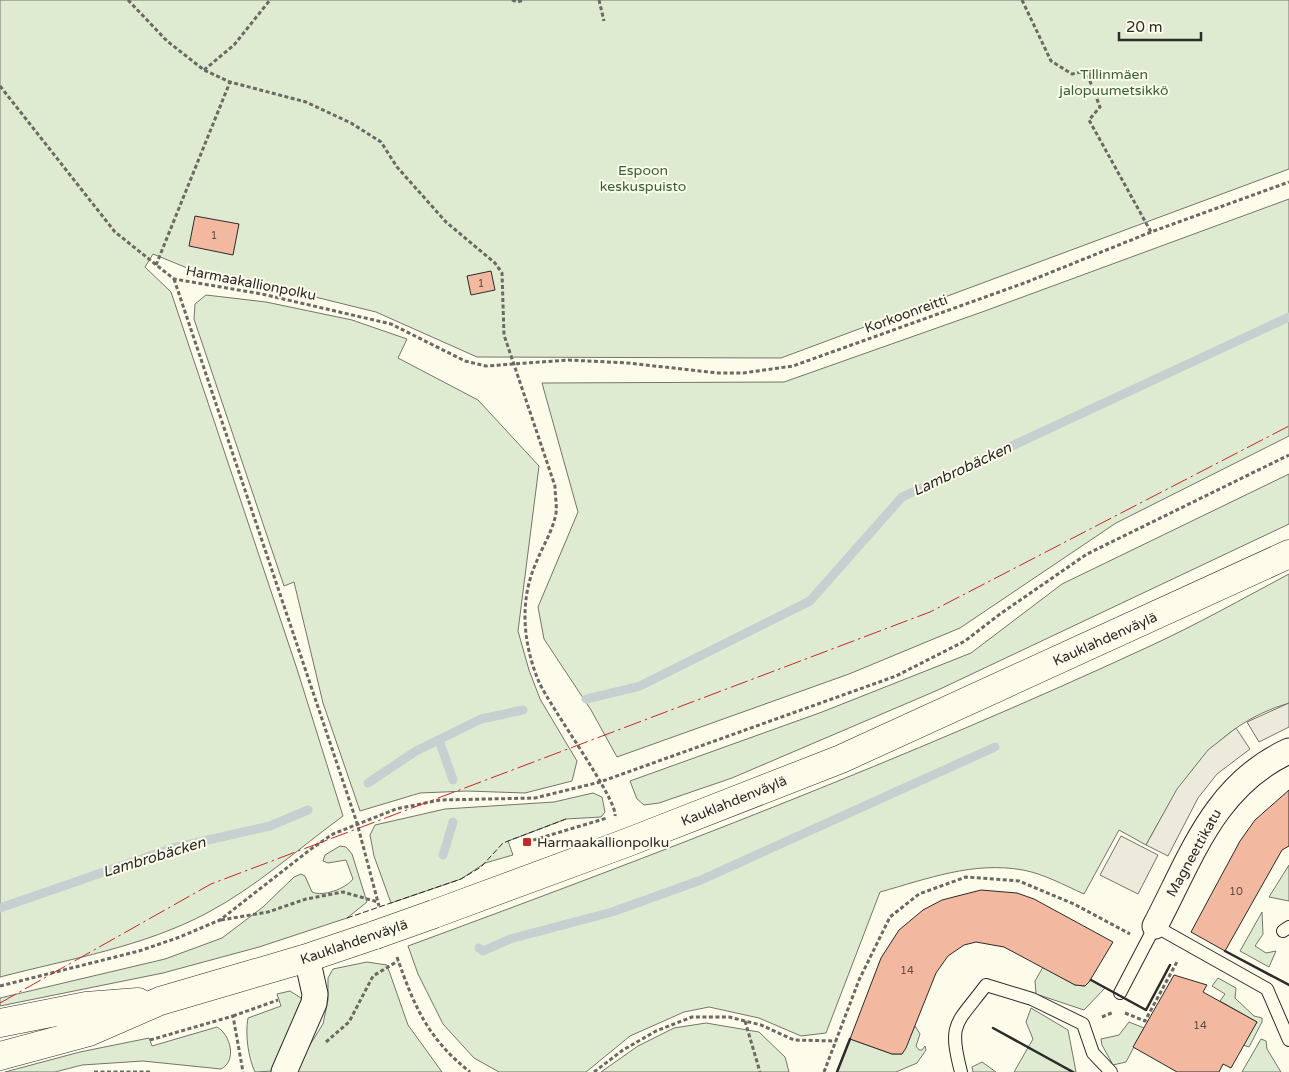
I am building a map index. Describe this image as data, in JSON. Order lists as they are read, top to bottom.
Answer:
{
  "streets": {
    "main road": ["Kauklahdenväylä"],
    "street": ["Magneettikatu"],
    "path": ["Harmaakallionpolku", "Korkoonreitti"]
  },
  "crossings": [
    ["Harmaakallionpolku", "Korkoonreitti"]
  ],
  "water": ["Lambrobäcken"],
  "parks": ["Tillinmäen jalopuumetsikkö", "Espoon keskuspuisto"],
  "places": {
    "transit": ["Harmaakallionpolku"]
  },
  "house_numbers": [
    "1",
    "1",
    "10",
    "14",
    "14"
  ],
  "scale_bar": "20 m"
}
